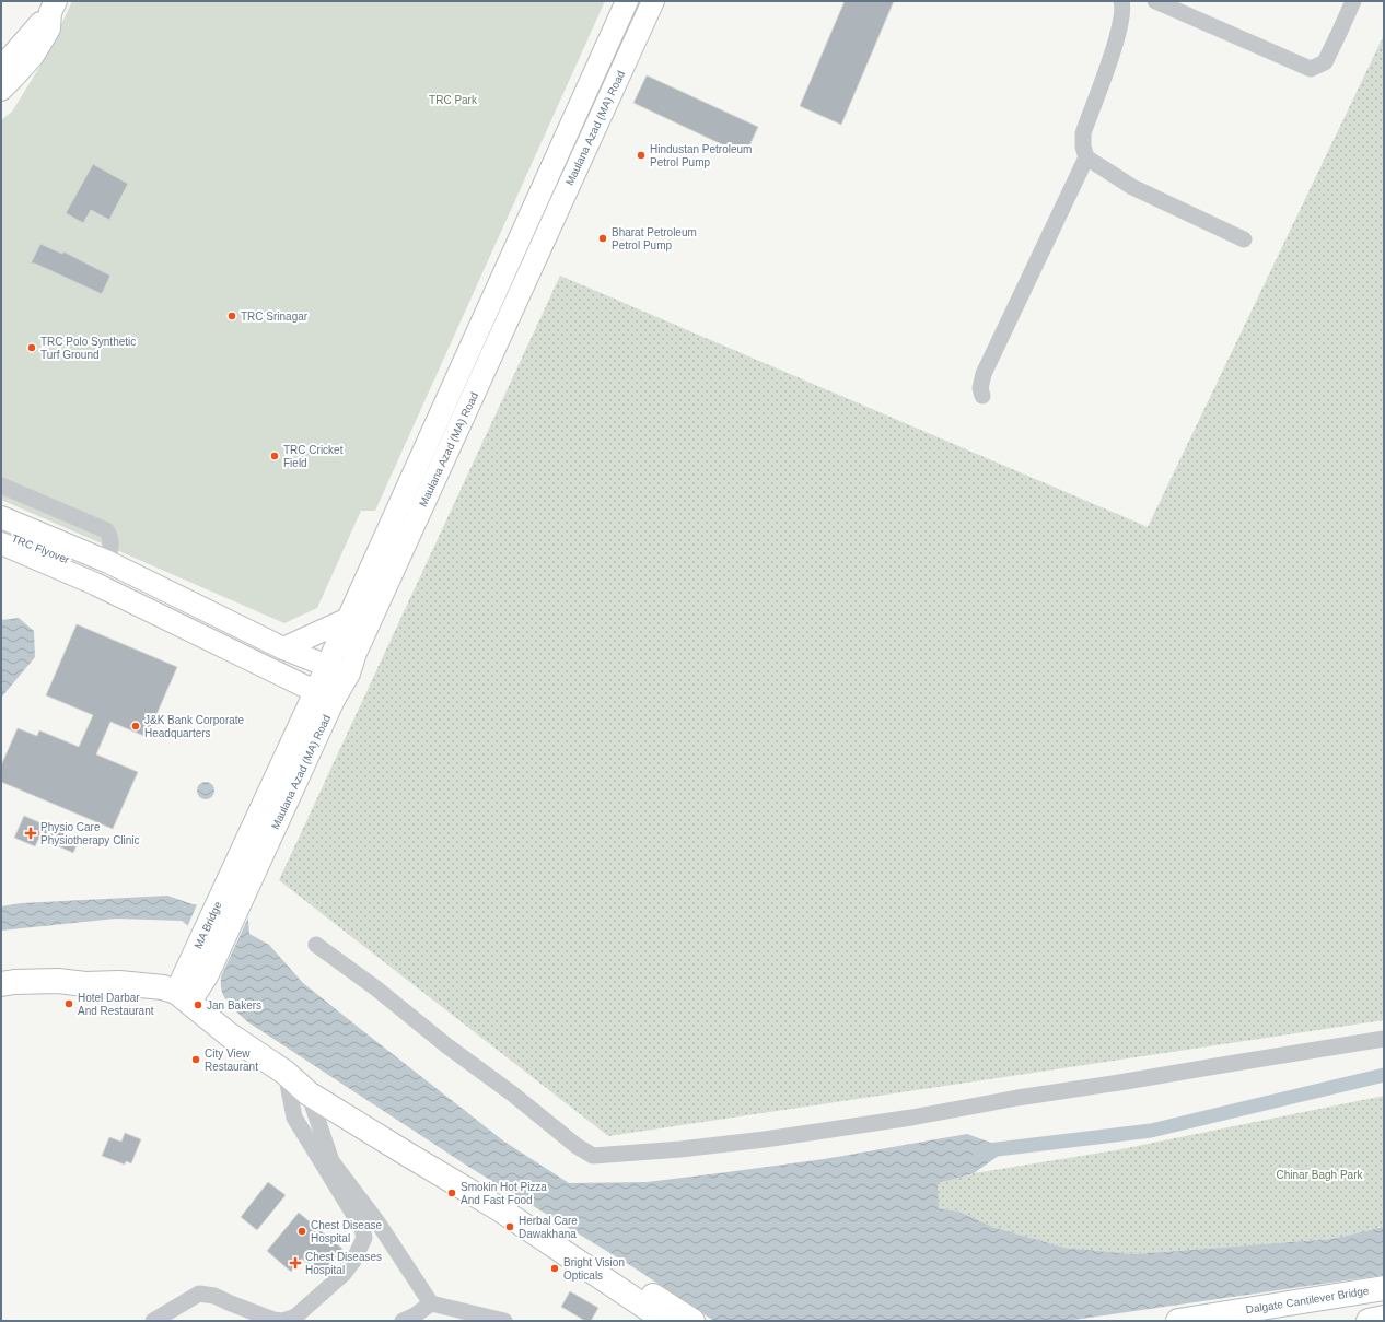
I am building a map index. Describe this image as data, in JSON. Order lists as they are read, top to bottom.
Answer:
{
  "streets": {
    "highway": ["Dalgate Cantilever Bridge"],
    "main road": ["Maulana Azad (MA) Road", "TRC Flyover", "MA Bridge"]
  },
  "crossings": [
    ["Maulana Azad (MA) Road", "MA Bridge"]
  ],
  "parks": ["TRC Park", "Chinar Bagh Park"],
  "places": {
    "other": [
      "Hindustan Petroleum Petrol Pump",
      "Bharat Petroleum Petrol Pump",
      "TRC Srinagar",
      "TRC Polo Synthetic Turf Ground",
      "TRC Cricket Field",
      "J&K Bank Corporate Headquarters",
      "Hotel Darbar And Restaurant",
      "Jan Bakers",
      "City View Restaurant",
      "Smokin Hot Pizza And Fast Food",
      "Herbal Care Dawakhana",
      "Chest Disease Hospital",
      "Bright Vision Opticals"
    ],
    "health": ["Physio Care Physiotherapy Clinic", "Chest Diseases Hospital"]
  }
}
